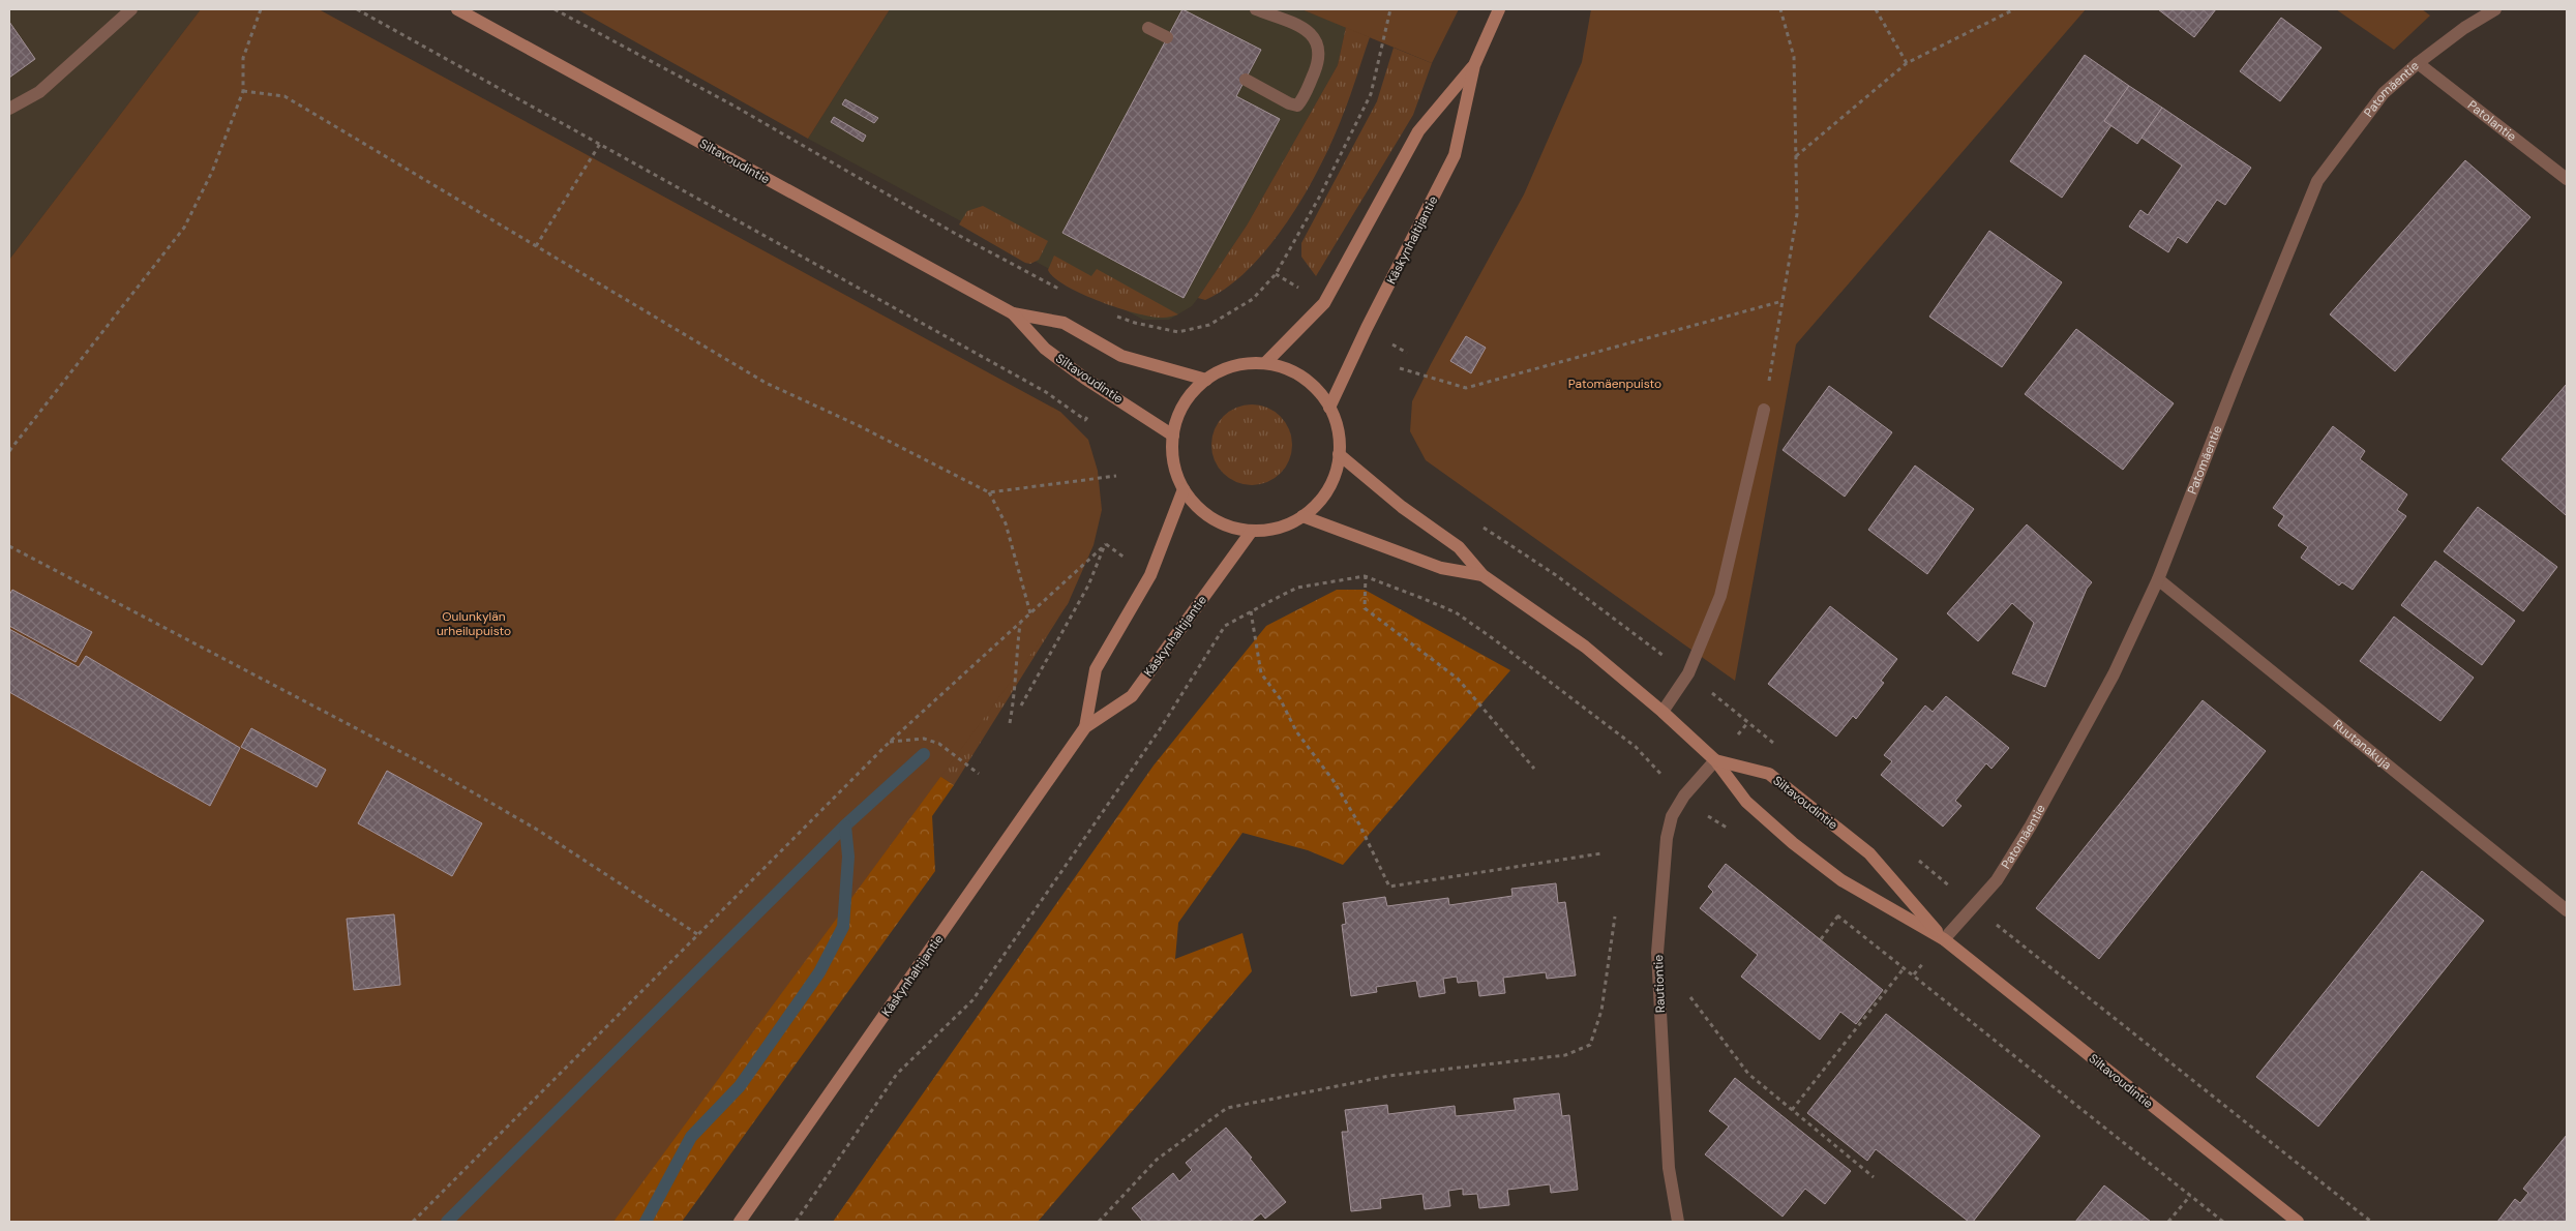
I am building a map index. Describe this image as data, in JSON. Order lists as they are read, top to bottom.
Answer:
{
  "streets": {
    "main road": ["Siltavoudintie", "Käskynhaltijantie"],
    "street": [
      "Patomäentie",
      "Patolantie",
      "Ruutanakuja",
      "Rautiontie"
    ]
  },
  "crossings": [
    ["Patomäentie", "Patolantie"],
    ["Patomäentie", "Siltavoudintie"],
    ["Patomäentie", "Ruutanakuja"],
    ["Siltavoudintie", "Käskynhaltijantie"],
    ["Siltavoudintie", "Rautiontie"]
  ],
  "parks": ["Patomäenpuisto", "Oulunkylän urheilupuisto"]
}
